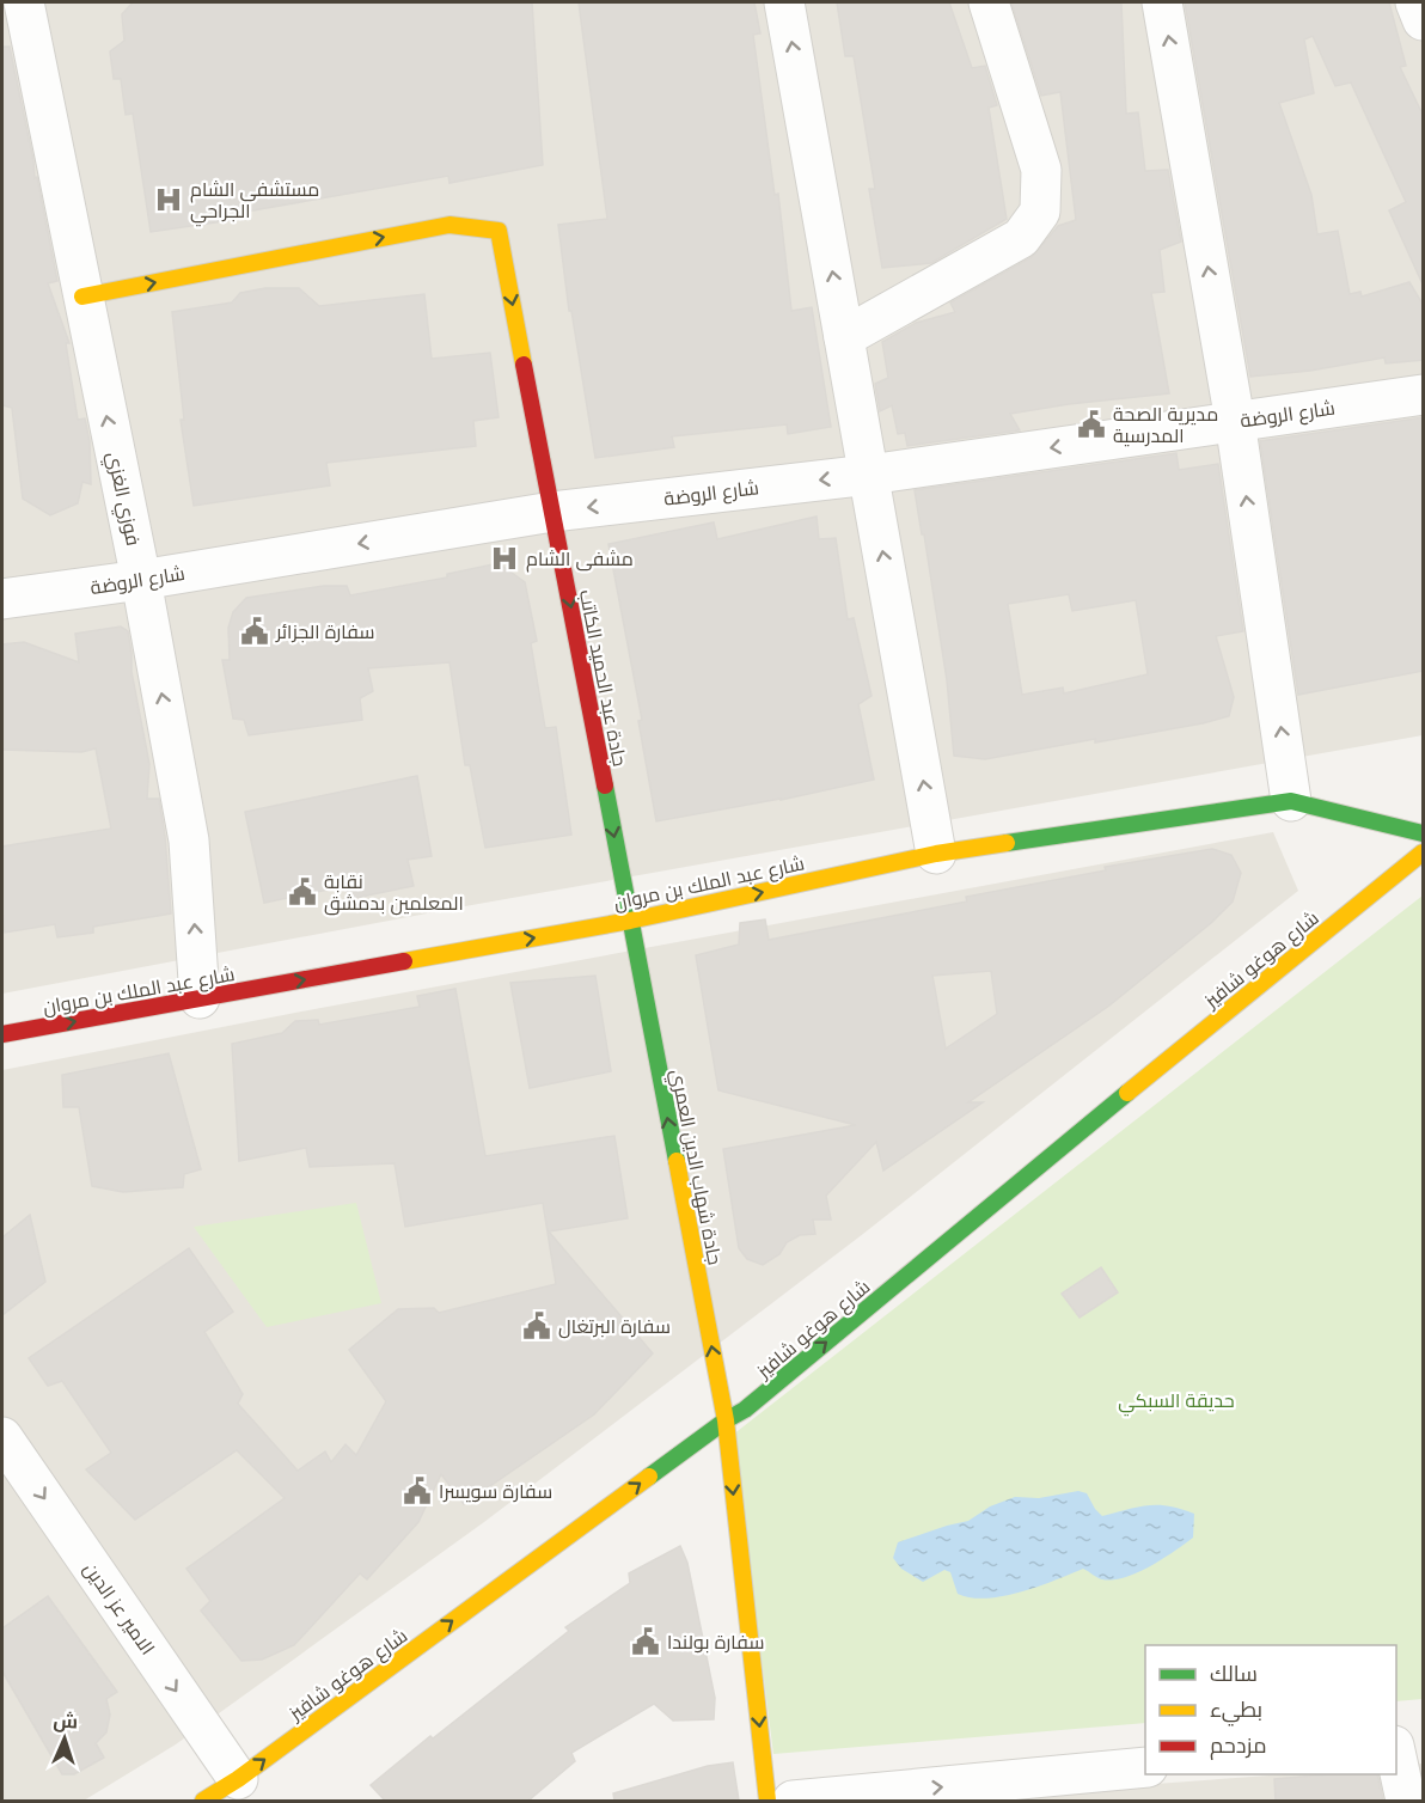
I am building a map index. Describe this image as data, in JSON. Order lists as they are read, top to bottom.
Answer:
{
  "streets": {
    "street": [
      "شارع الروضة",
      "فوزي الغزي",
      "جادة عبد الحميد الكاتب",
      "شارع عبد الملك بن مروان",
      "شارع هوغو شافيز",
      "جادة شهاب الدين العمري",
      "الامير عز الدين"
    ]
  },
  "crossings": [
    ["شارع الروضة", "فوزي الغزي"],
    ["شارع الروضة", "جادة عبد الحميد الكاتب"],
    ["فوزي الغزي", "جادة عبد الحميد الكاتب"],
    ["فوزي الغزي", "شارع عبد الملك بن مروان"],
    ["جادة عبد الحميد الكاتب", "شارع عبد الملك بن مروان"],
    ["جادة عبد الحميد الكاتب", "جادة شهاب الدين العمري"],
    ["شارع عبد الملك بن مروان", "جادة شهاب الدين العمري"],
    ["شارع هوغو شافيز", "جادة شهاب الدين العمري"],
    ["شارع هوغو شافيز", "الامير عز الدين"]
  ],
  "one_way": [
    "شارع الروضة",
    "فوزي الغزي",
    "شارع عبد الملك بن مروان",
    "شارع هوغو شافيز",
    "الامير عز الدين"
  ],
  "parks": ["حديقة السبكي"],
  "places": {
    "hospital": ["مستشفى الشام الجراحي", "مشفى الشام"],
    "public building": [
      "مديرية الصحة المدرسية",
      "سفارة الجزائر",
      "نقابة المعلمين بدمشق",
      "سفارة البرتغال",
      "سفارة سويسرا",
      "سفارة بولندا"
    ]
  },
  "legend": ["سالك", "بطيء", "مزدحم"],
  "north": "top"
}
